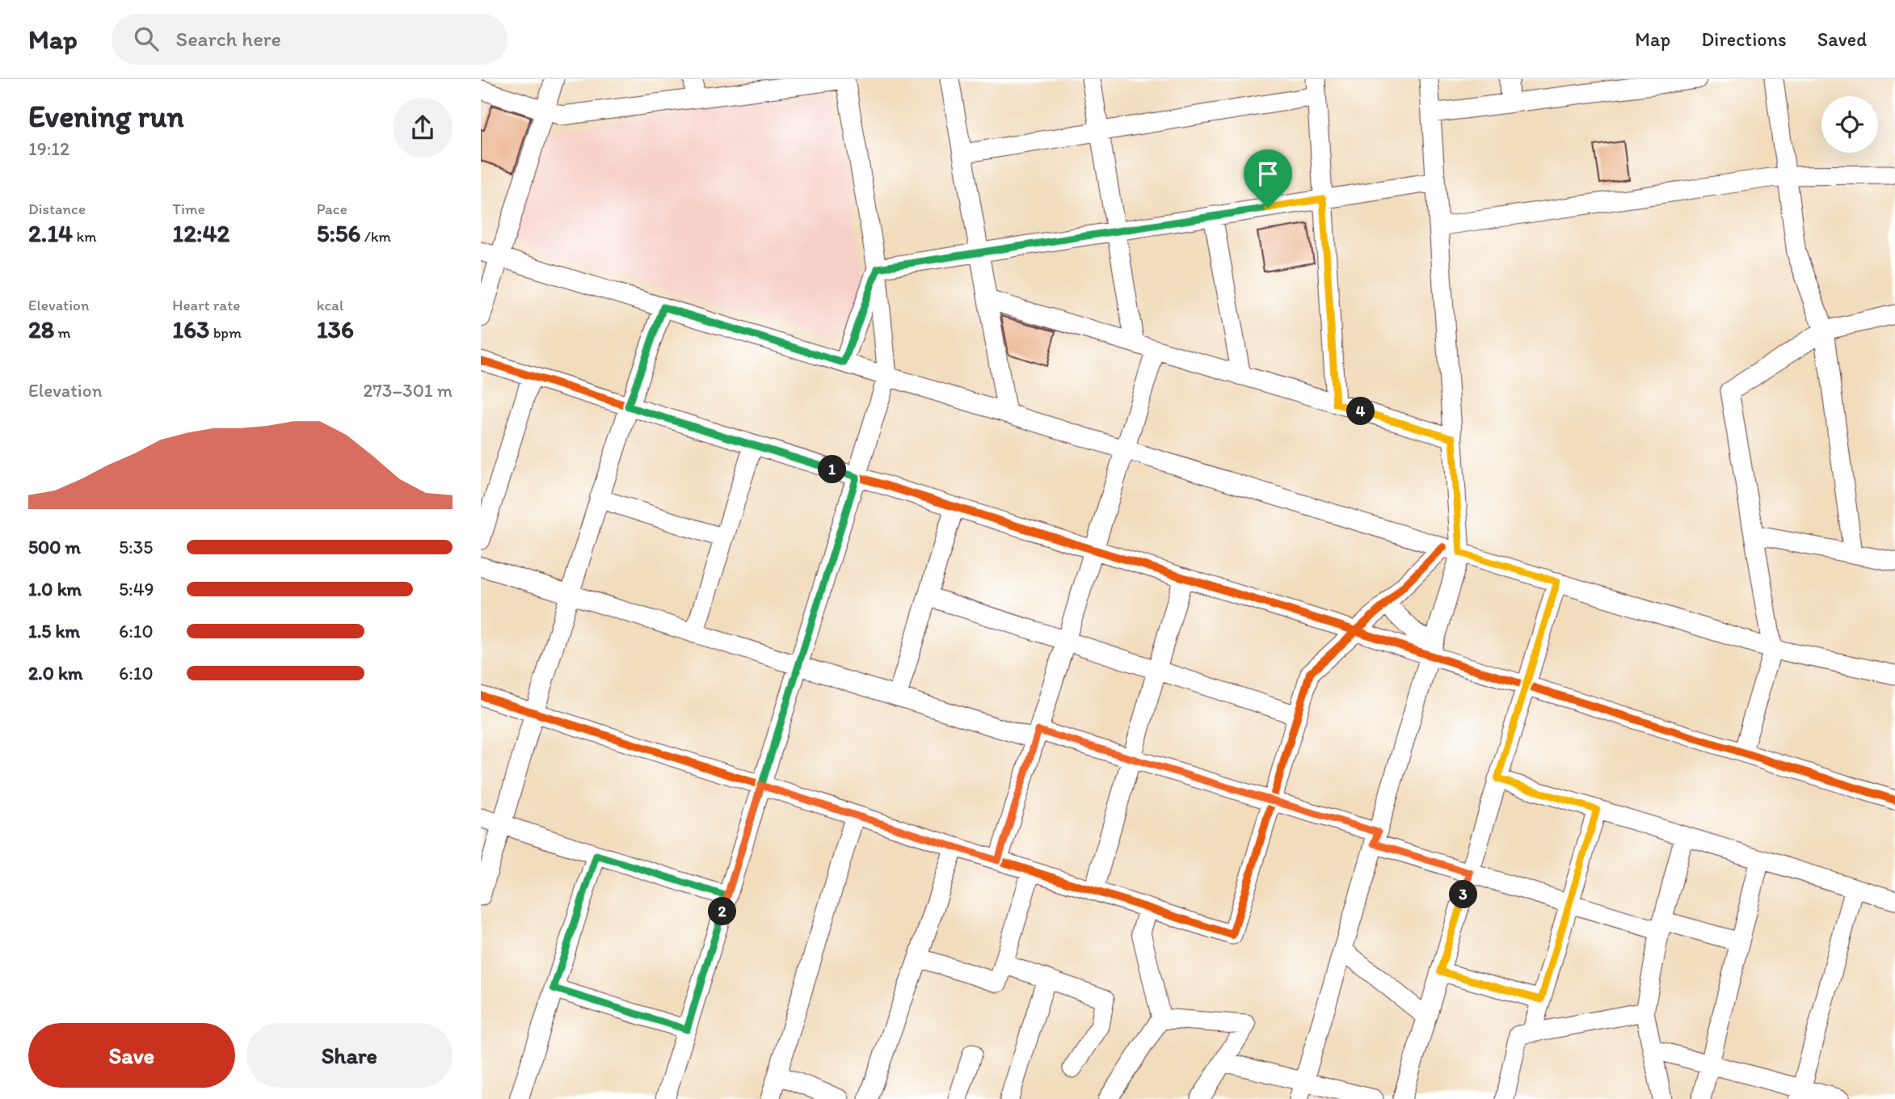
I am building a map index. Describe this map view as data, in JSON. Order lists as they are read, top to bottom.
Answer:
{
  "page": {
    "header": "Map",
    "search": "Search here",
    "nav": ["Map", "Directions", "Saved"],
    "heading": ["Evening run", "19:12"],
    "stats": [
      ["Distance", "2.14 km"],
      ["Time", "12:42"],
      ["Pace", "5:56 /km"],
      ["Elevation", "28 m"],
      ["Heart rate", "163 bpm"],
      ["kcal", "136"]
    ],
    "chart": ["Elevation", "273–301 m"],
    "pins": [
      "4",
      "1",
      "3",
      "2"
    ],
    "list": [
      {
        "name": "500 m",
        "note": "5:35"
      },
      {
        "name": "1.0 km",
        "note": "5:49"
      },
      {
        "name": "1.5 km",
        "note": "6:10"
      },
      {
        "name": "2.0 km",
        "note": "6:10"
      }
    ],
    "buttons": ["Save", "Share"]
  }
}
